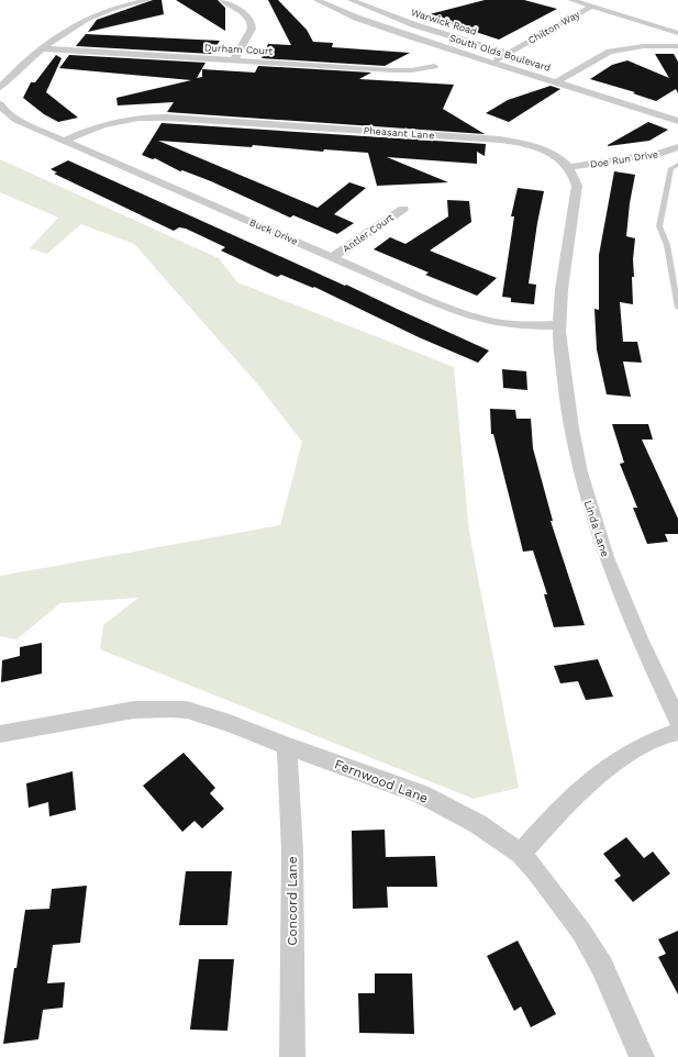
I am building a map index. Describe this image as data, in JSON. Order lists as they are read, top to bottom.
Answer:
{
  "streets": {
    "street": [
      "Warwick Road",
      "Chilton Way",
      "Durham Court",
      "South Olds Boulevard",
      "Pheasant Lane",
      "Doe Run Drive",
      "Buck Drive",
      "Antler Court",
      "Linda Lane",
      "Fernwood Lane",
      "Concord Lane"
    ]
  },
  "crossings": [
    ["Warwick Road", "Chilton Way"],
    ["Chilton Way", "South Olds Boulevard"],
    ["Pheasant Lane", "Doe Run Drive"],
    ["Pheasant Lane", "Buck Drive"],
    ["Buck Drive", "Antler Court"],
    ["Buck Drive", "Linda Lane"],
    ["Fernwood Lane", "Concord Lane"]
  ]
}
